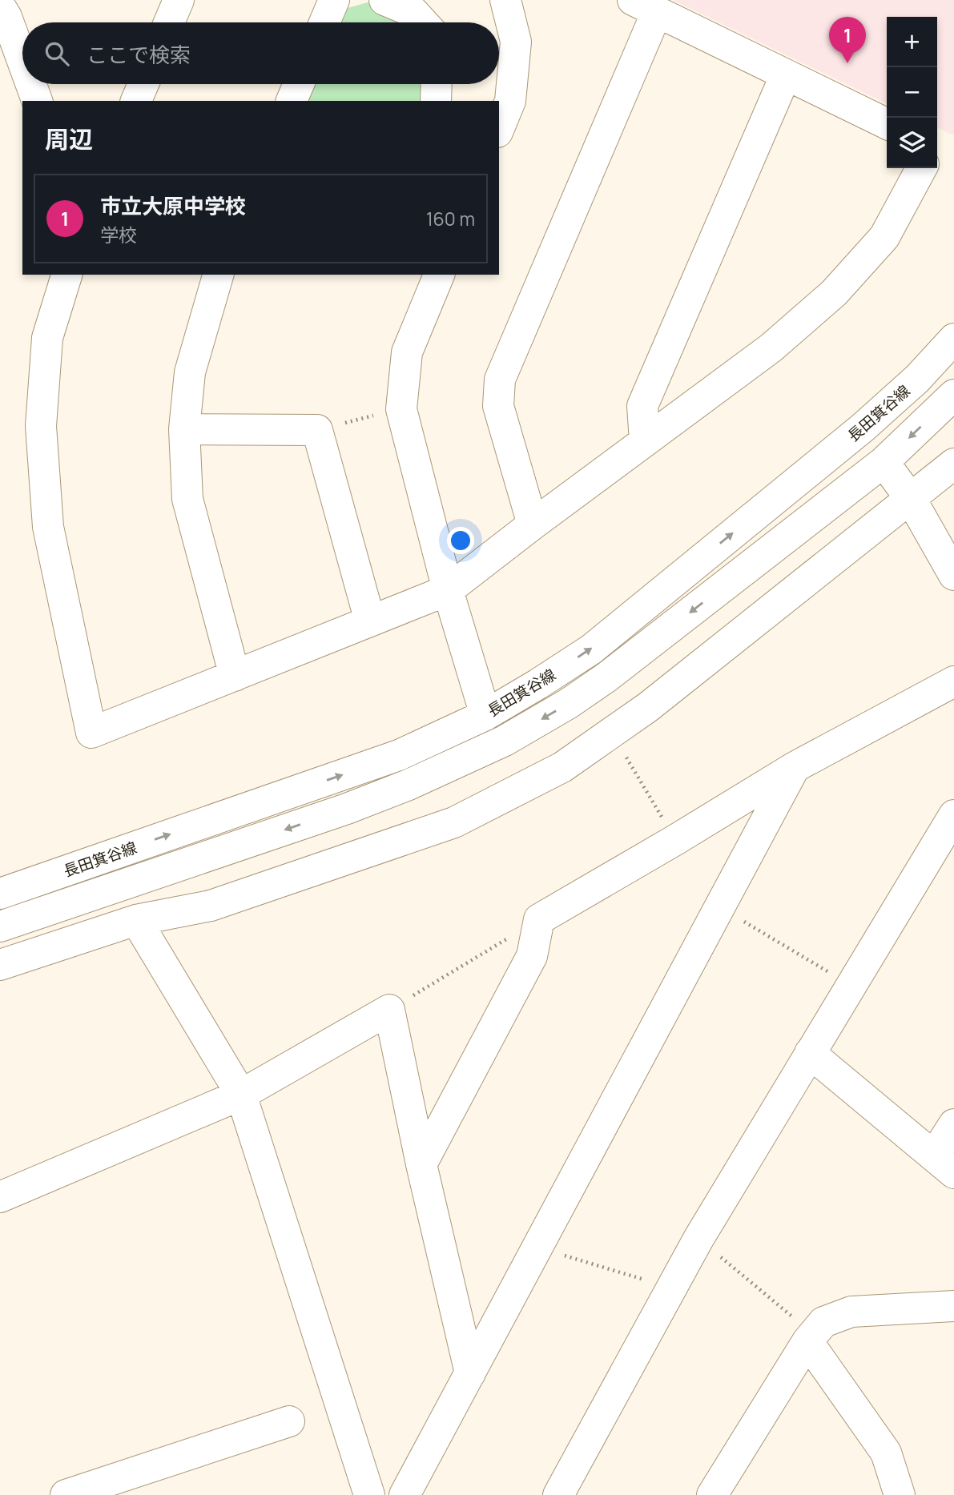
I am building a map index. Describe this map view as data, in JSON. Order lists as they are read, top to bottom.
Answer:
{
  "streets": {
    "street": ["長田箕谷線"]
  },
  "page": {
    "map_buttons": ["+", "−"],
    "pins": "1",
    "search": "ここで検索",
    "heading": "周辺",
    "list": [
      {
        "mark": "1",
        "name": "市立大原中学校",
        "note": "学校",
        "value": "160 m"
      }
    ]
  }
}
